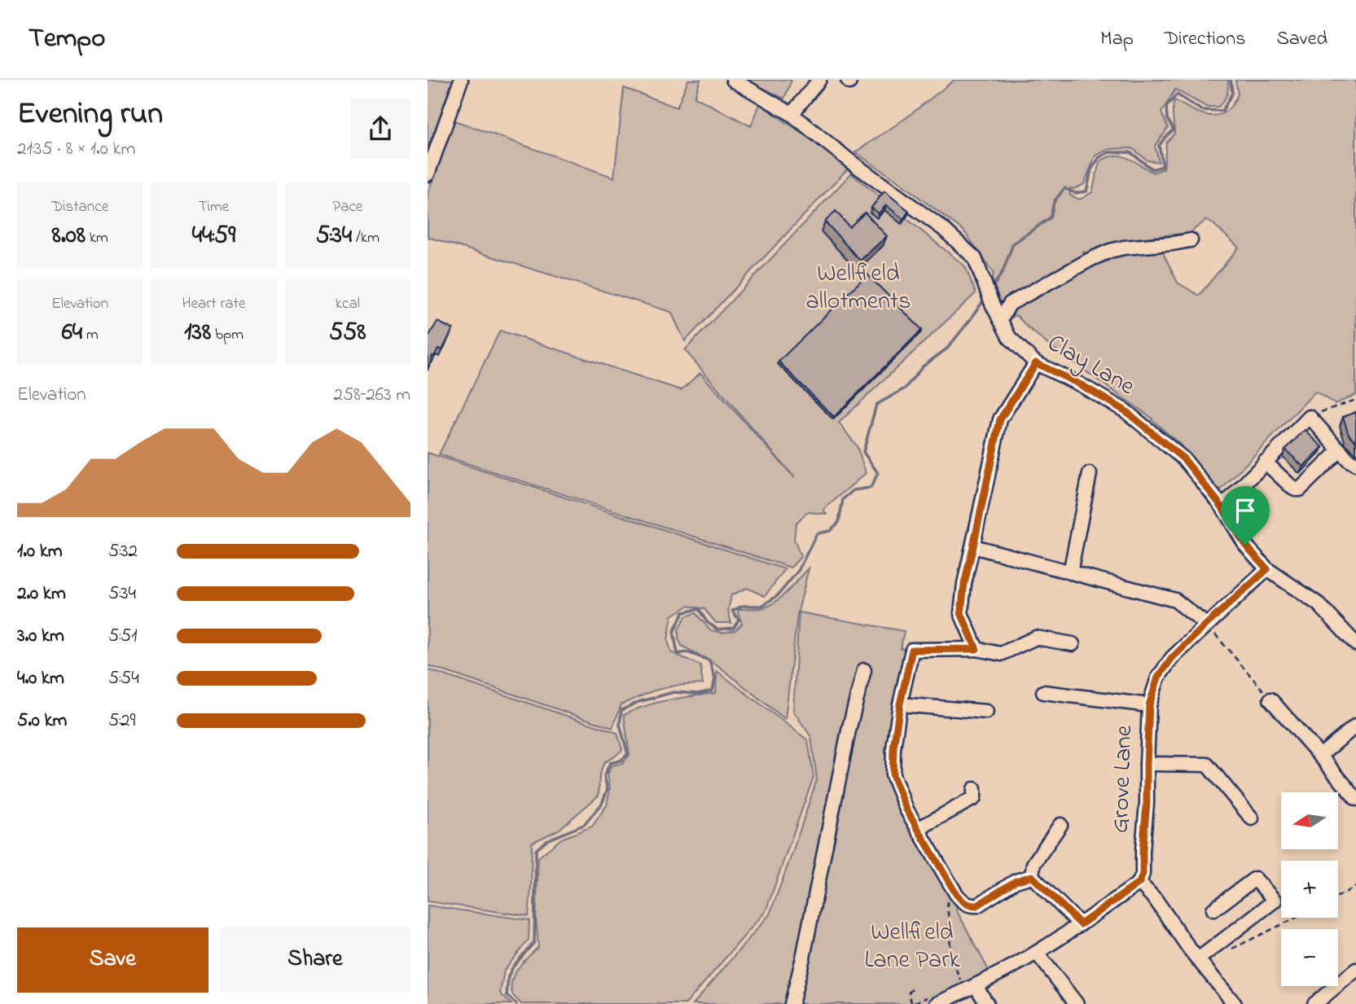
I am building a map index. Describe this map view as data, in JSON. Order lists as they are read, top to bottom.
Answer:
{
  "streets": {
    "street": ["Clay Lane", "Grove Lane"]
  },
  "crossings": [
    ["Clay Lane", "Grove Lane"]
  ],
  "parks": ["Wellfield allotments", "Wellfield Lane Park"],
  "north": "left",
  "page": {
    "header": "Tempo",
    "nav": ["Map", "Directions", "Saved"],
    "heading": ["Evening run", "21:35 · 8 × 1.0 km"],
    "stats": [
      ["Distance", "8.08 km"],
      ["Time", "44:59"],
      ["Pace", "5:34 /km"],
      ["Elevation", "64 m"],
      ["Heart rate", "138 bpm"],
      ["kcal", "558"]
    ],
    "chart": ["Elevation", "258–263 m"],
    "list": [
      {
        "name": "1.0 km",
        "note": "5:32"
      },
      {
        "name": "2.0 km",
        "note": "5:34"
      },
      {
        "name": "3.0 km",
        "note": "5:51"
      },
      {
        "name": "4.0 km",
        "note": "5:54"
      },
      {
        "name": "5.0 km",
        "note": "5:29"
      }
    ],
    "map_buttons": ["+", "−"],
    "buttons": ["Save", "Share"]
  }
}
